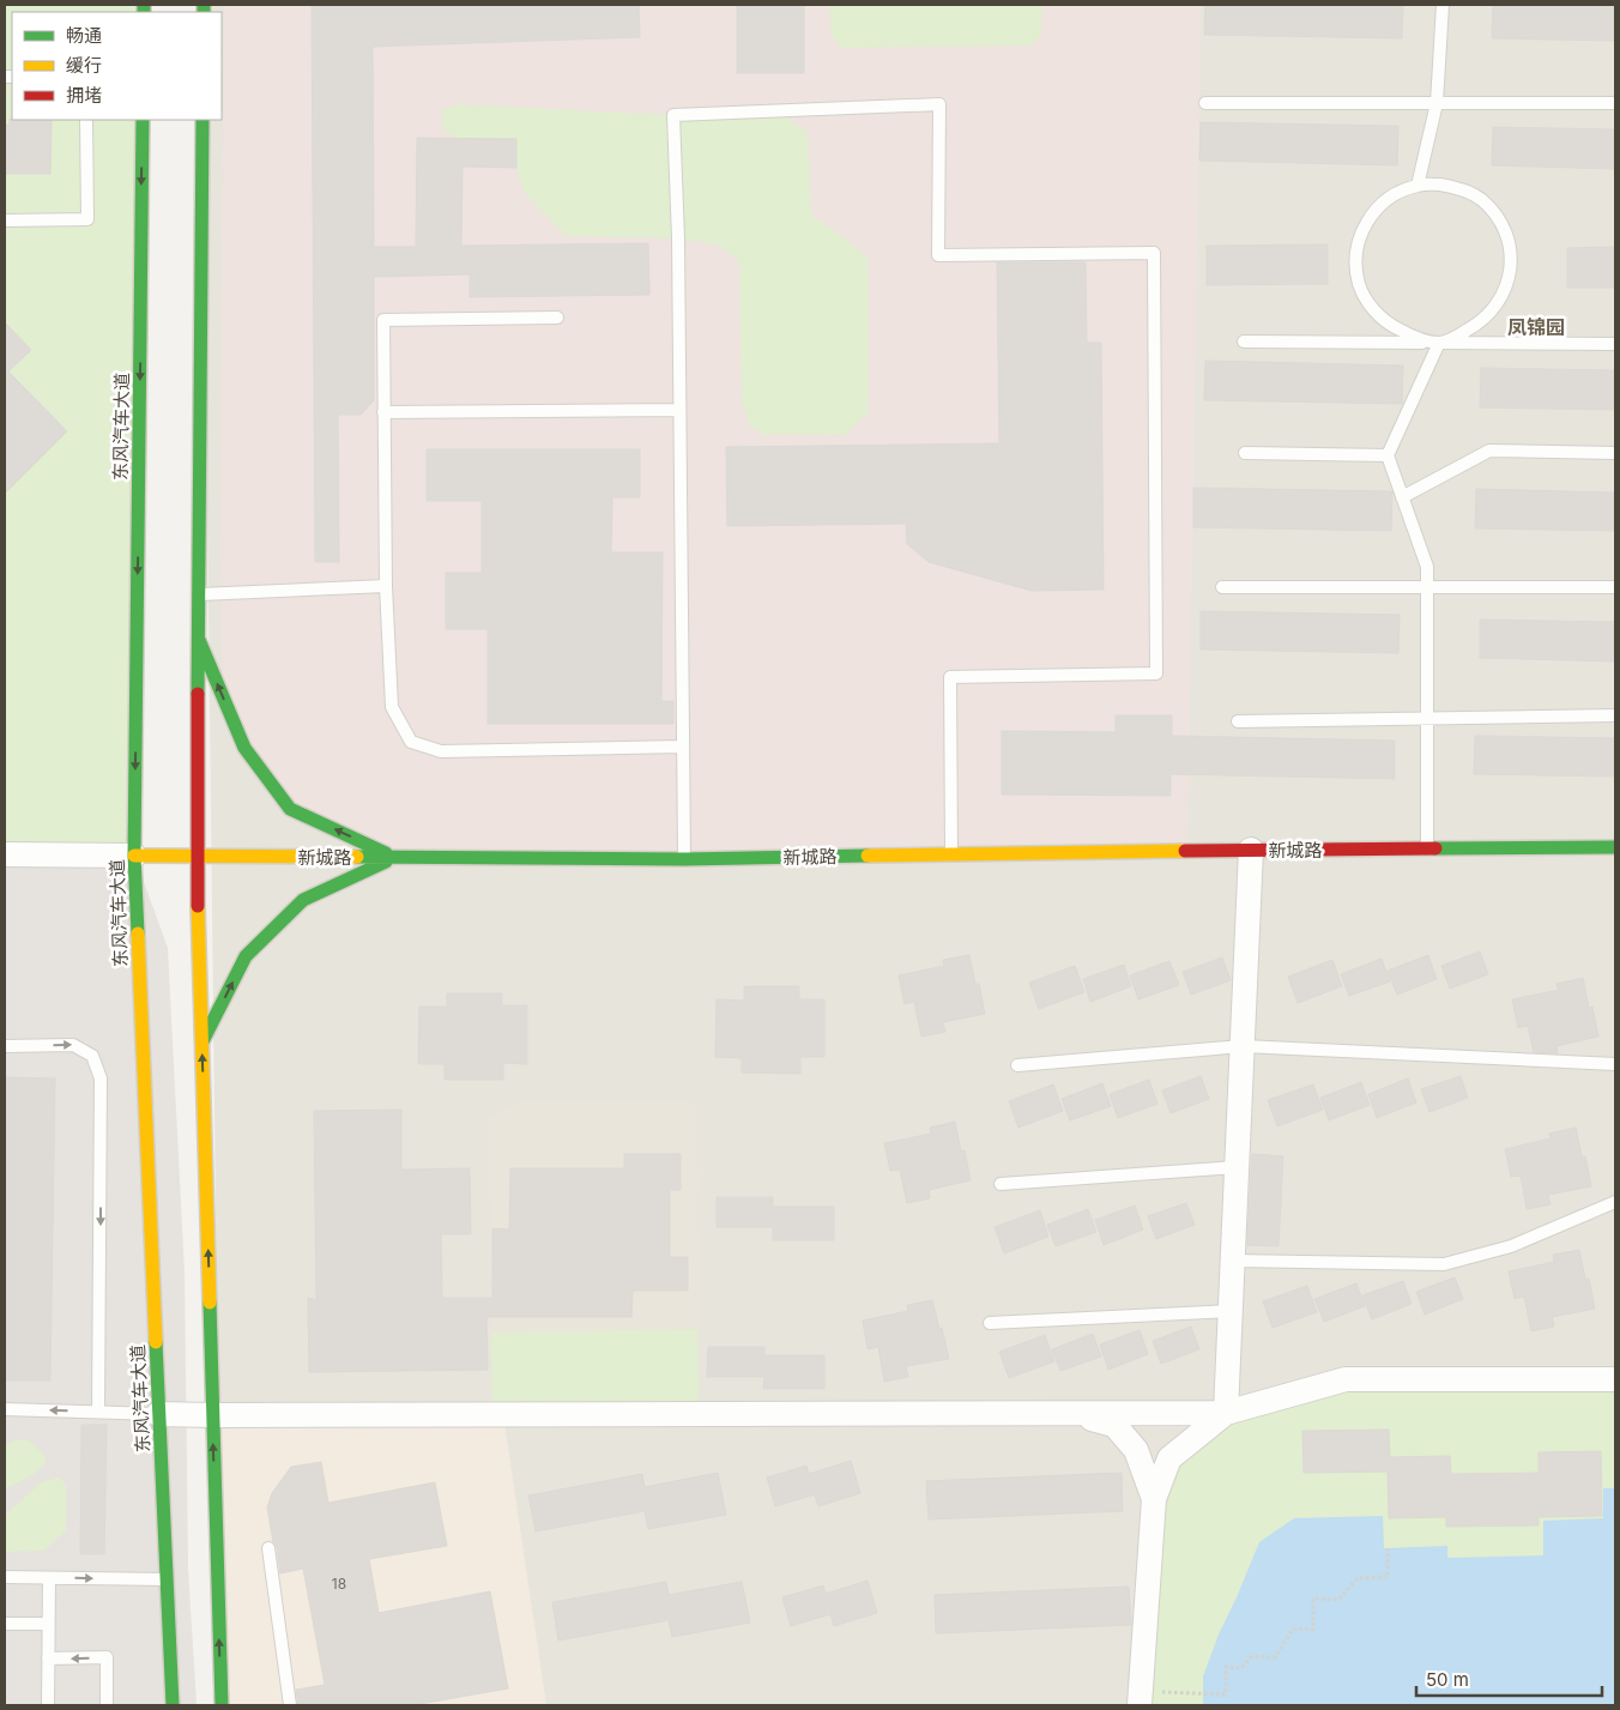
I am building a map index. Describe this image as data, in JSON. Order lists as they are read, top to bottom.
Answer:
{
  "streets": {
    "main road": ["东风汽车大道", "新城路"]
  },
  "crossings": [
    ["东风汽车大道", "新城路"]
  ],
  "districts": ["凤锦园"],
  "house_numbers": ["18"],
  "legend": ["畅通", "缓行", "拥堵"],
  "scale_bar": "50 m"
}
